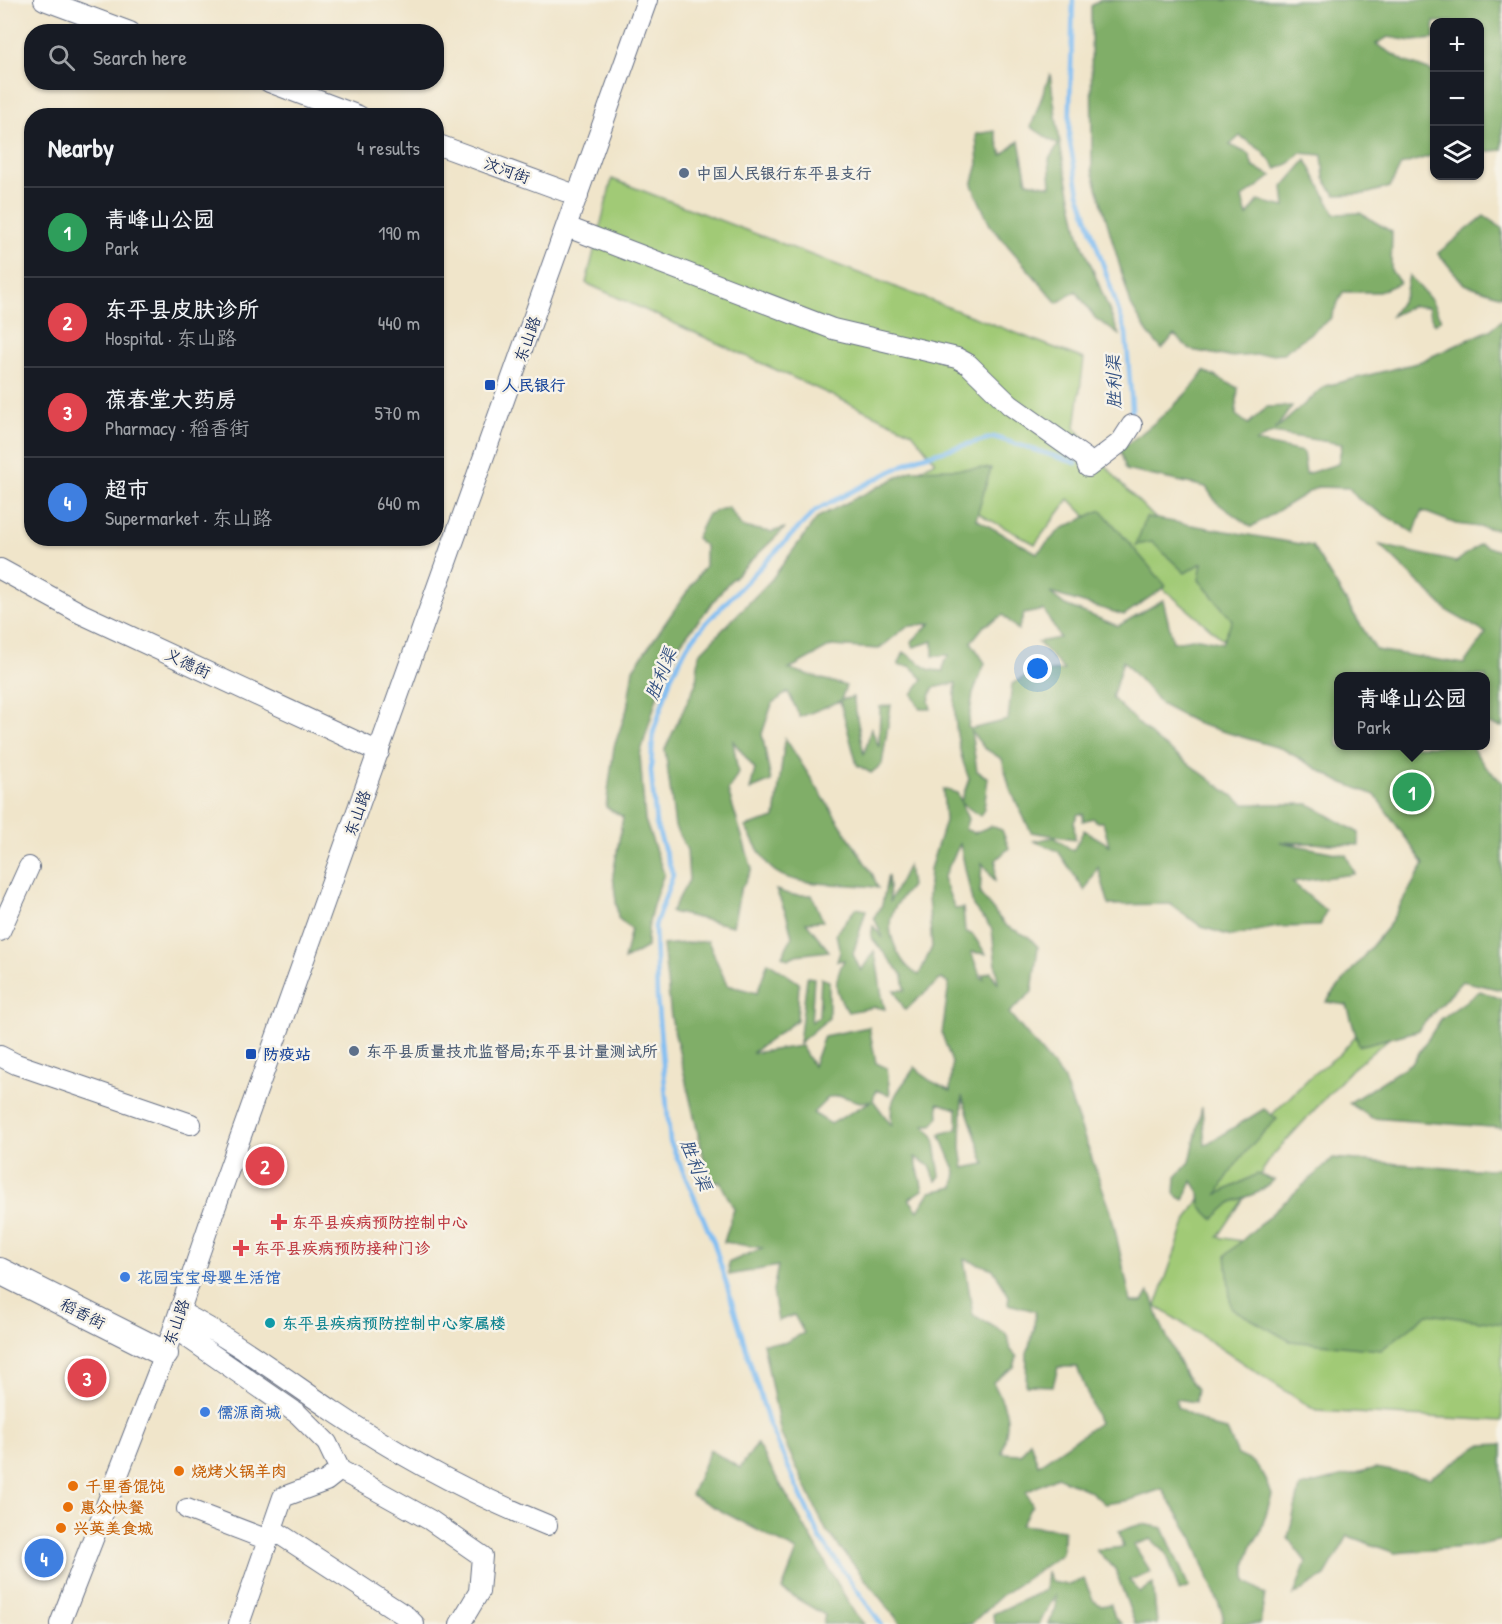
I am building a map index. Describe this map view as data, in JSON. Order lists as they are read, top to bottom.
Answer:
{
  "streets": {
    "main road": ["稻香街"],
    "street": ["汶河街", "东山路", "义德街"]
  },
  "crossings": [
    ["汶河街", "东山路"],
    ["东山路", "义德街"],
    ["东山路", "稻香街"]
  ],
  "water": ["胜利渠"],
  "places": {
    "other": [
      "中国人民银行东平县支行",
      "东平县质量技术监督局;东平县计量测试所",
      "花园宝宝母婴生活馆",
      "东平县疾病预防控制中心家属楼",
      "儒源商城",
      "烧烤火锅羊肉",
      "千里香馄饨",
      "惠众快餐",
      "兴英美食城"
    ],
    "transit": ["人民银行", "防疫站"],
    "health": ["东平县疾病预防控制中心", "东平县疾病预防接种门诊"]
  },
  "page": {
    "map_buttons": ["+", "−"],
    "search": "Search here",
    "heading": ["Nearby", "4 results"],
    "list": [
      {
        "mark": "1",
        "name": "青峰山公园",
        "note": "Park",
        "value": "190 m"
      },
      {
        "mark": "2",
        "name": "东平县皮肤诊所",
        "note": "Hospital · 东山路",
        "value": "440 m"
      },
      {
        "mark": "3",
        "name": "葆春堂大药房",
        "note": "Pharmacy · 稻香街",
        "value": "570 m"
      },
      {
        "mark": "4",
        "name": "超市",
        "note": "Supermarket · 东山路",
        "value": "640 m"
      }
    ],
    "popup": ["青峰山公园", "Park"],
    "pins": [
      "1",
      "2",
      "3",
      "4"
    ]
  }
}
